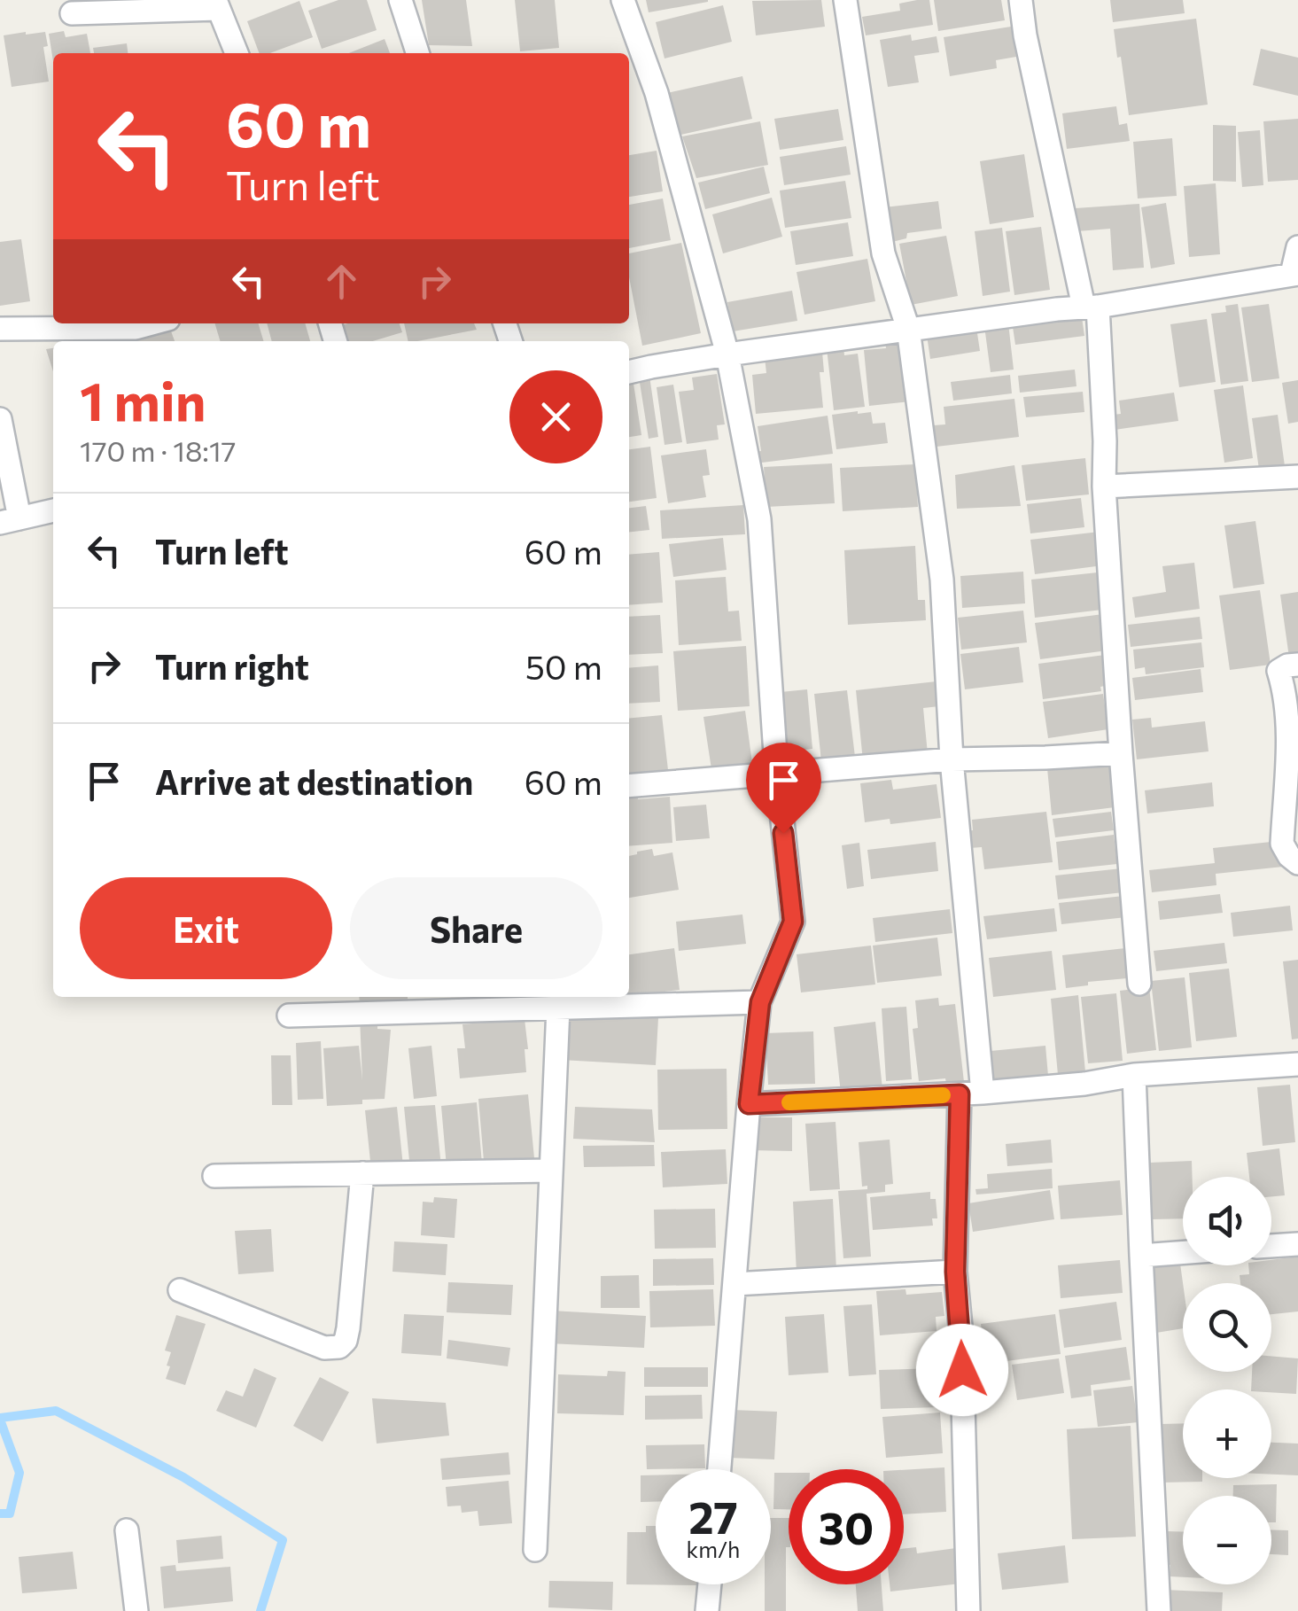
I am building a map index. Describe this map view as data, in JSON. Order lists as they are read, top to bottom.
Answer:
{
  "page": {
    "turn": ["60 m", "Turn left"],
    "heading": ["1 min", "170 m · 18:17"],
    "list": [
      {
        "name": "Turn left",
        "value": "60 m"
      },
      {
        "name": "Turn right",
        "value": "50 m"
      },
      {
        "name": "Arrive at destination",
        "value": "60 m"
      }
    ],
    "buttons": ["Exit", "Share"],
    "map_buttons": ["+", "−"],
    "speed": "27 km/h",
    "limit": "30"
  }
}
